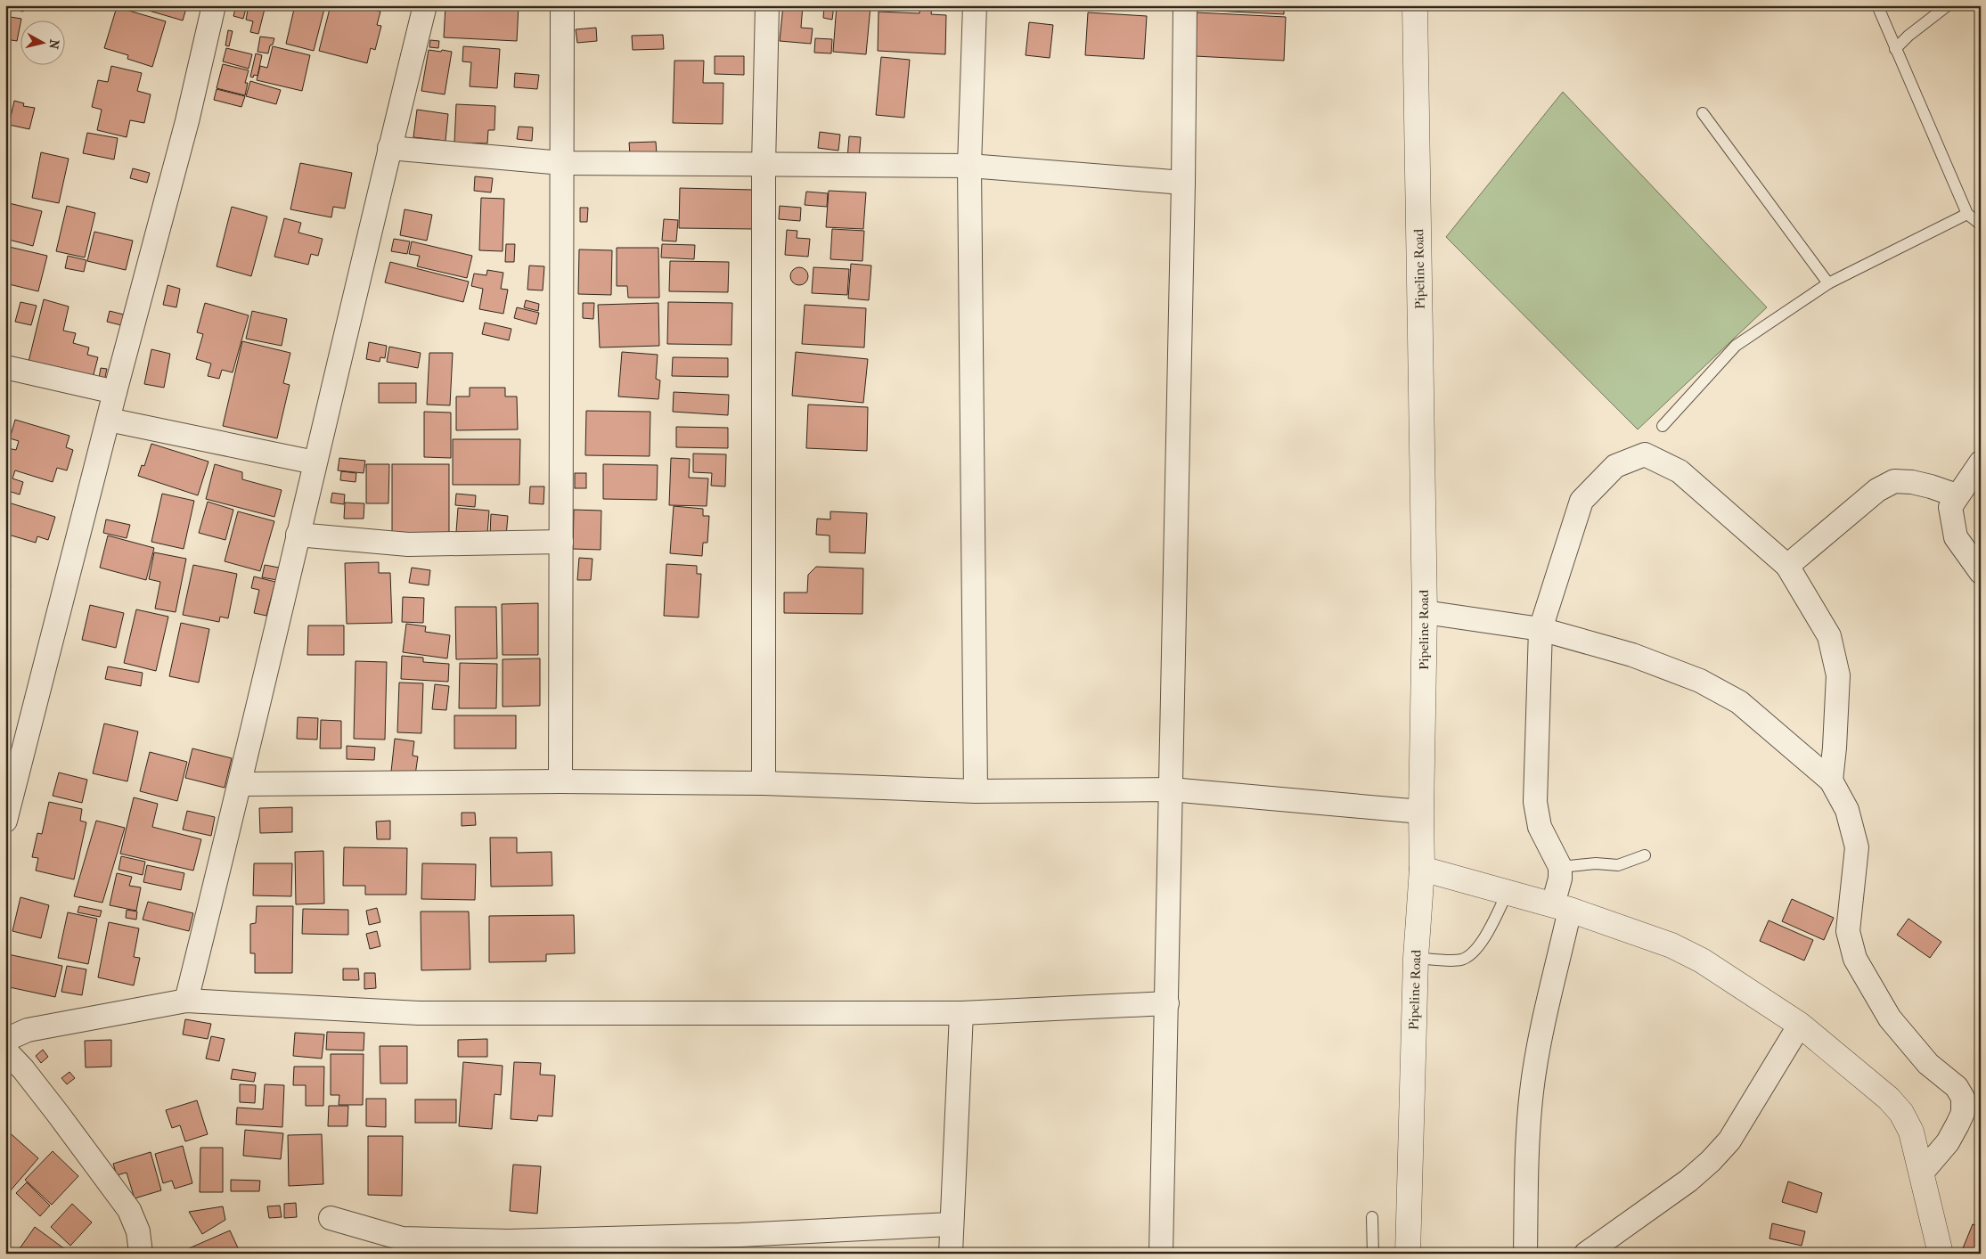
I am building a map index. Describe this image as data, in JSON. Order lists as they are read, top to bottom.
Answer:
{
  "streets": {
    "street": ["Pipeline Road"]
  },
  "north": "right"
}
